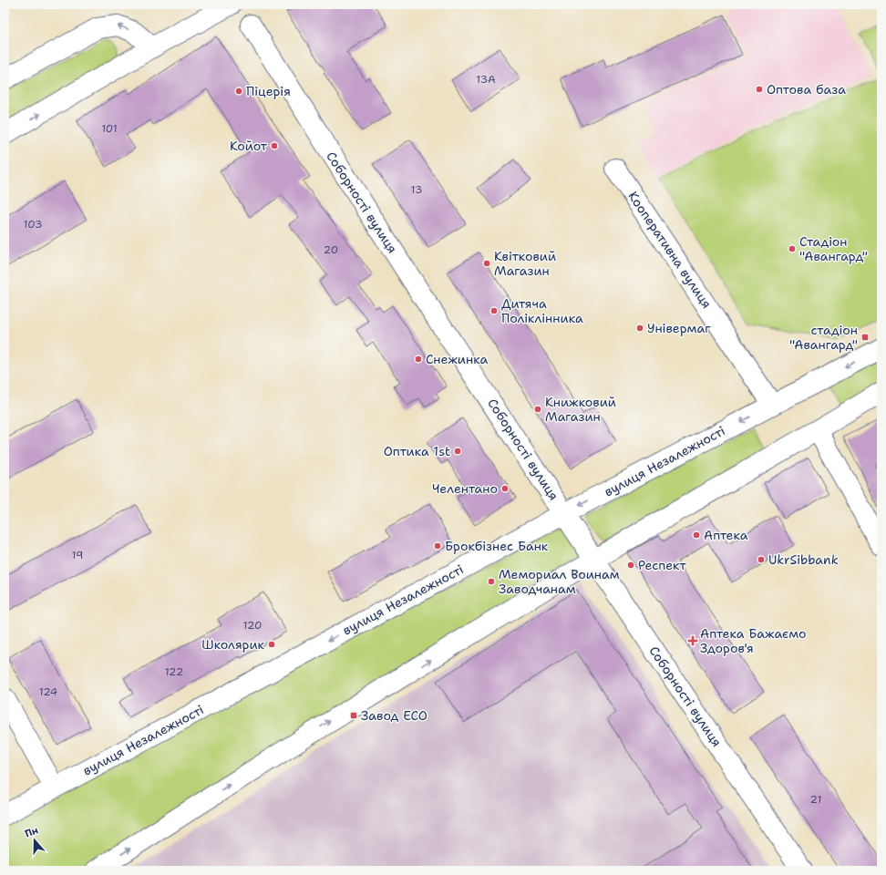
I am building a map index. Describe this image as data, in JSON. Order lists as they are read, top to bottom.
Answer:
{
  "streets": {
    "street": ["Соборності вулиця", "Кооперативна вулиця", "вулиця Незалежності"]
  },
  "crossings": [
    ["Соборності вулиця", "вулиця Незалежності"],
    ["Кооперативна вулиця", "вулиця Незалежності"]
  ],
  "places": {
    "other": [
      "Оптова база",
      "Піцерія",
      "Койот",
      "Стадіон \"Авангард\"",
      "Квітковий Магазин",
      "Дитяча Поліклінника",
      "Універмаг",
      "Снежинка",
      "Книжковий Магазин",
      "Оптика 1st",
      "Челентано",
      "Аптека",
      "Брокбізнес Банк",
      "UkrSibbank",
      "Респект",
      "Мемориал Воинам Заводчанам",
      "Школярик"
    ],
    "transit": ["стадіон \"Авангард\"", "Завод ЕСО"],
    "health": ["Аптека Бажаємо Здоров'я"]
  },
  "house_numbers": [
    "13А",
    "101",
    "13",
    "103",
    "20",
    "19",
    "120",
    "122",
    "124",
    "21"
  ],
  "north": "top"
}
